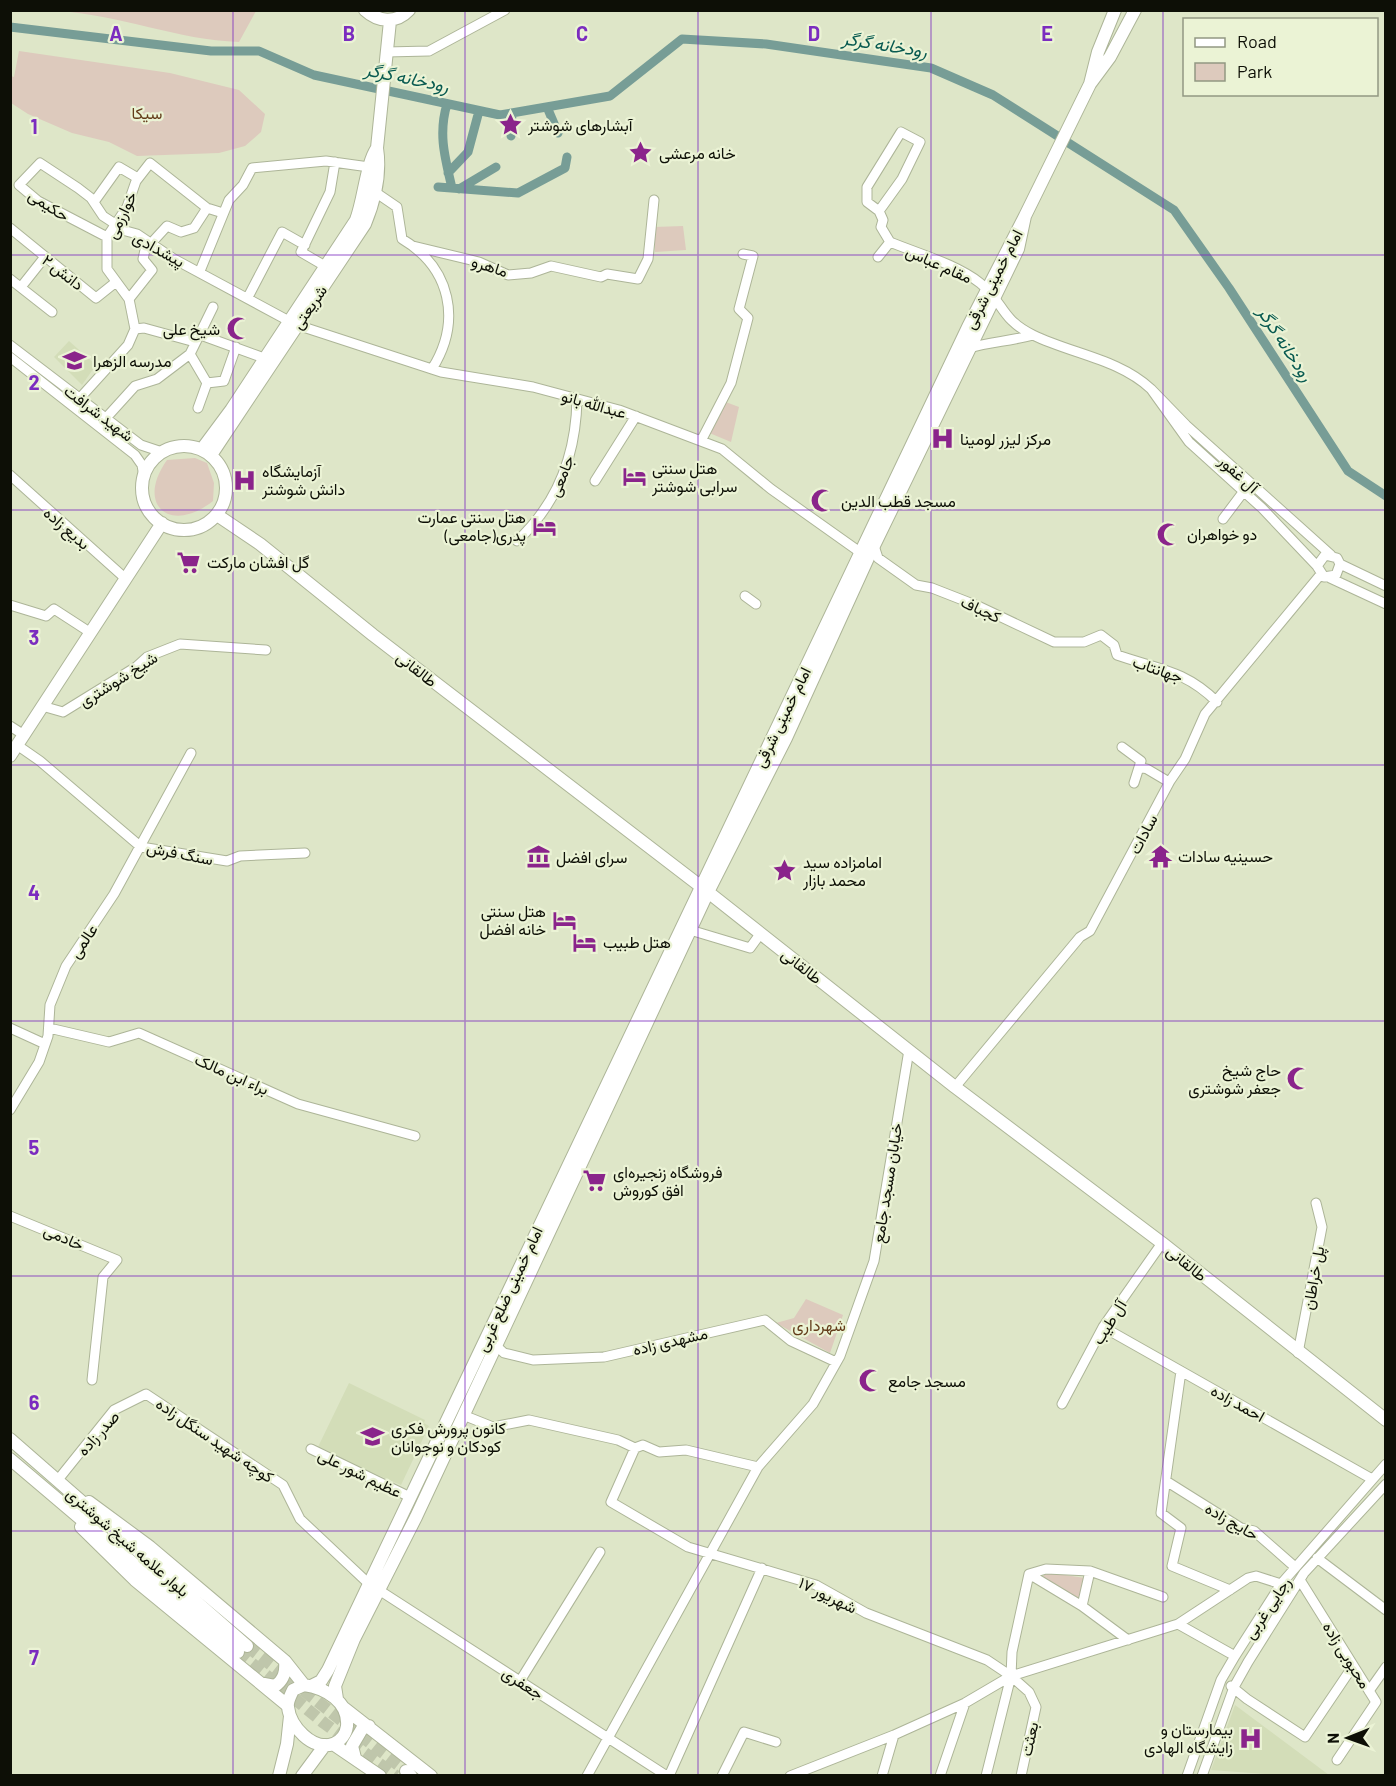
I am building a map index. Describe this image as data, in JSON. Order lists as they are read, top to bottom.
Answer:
{
  "streets": {
    "main road": [
      "امام خمینی شرقی",
      "شریعتی",
      "طالقانی",
      "امام خمینی ضلع غربی",
      "بلوار علامه شیخ شوشتری"
    ],
    "street": [
      "حکیمی",
      "خوارزمی",
      "پیشدادی",
      "مقام عباس",
      "ماهرو",
      "دانش ۲",
      "عبدالله بانو",
      "شهید شرافت",
      "آل غفور",
      "جامعی",
      "بدیع زاده",
      "کجباف",
      "جهانتاب",
      "شیخ شوشتری",
      "سادات",
      "سنگ فرش",
      "عالمی",
      "براء ابن مالک",
      "خیابان مسجد جامع",
      "خادمی",
      "پل خراطان",
      "آل طیب",
      "مشهدی زاده",
      "احمد زاده",
      "صدر زاده",
      "کوچه شهید سنگل زاده",
      "عظیم شور علی",
      "حایج زاده",
      "۱۷ شهریور",
      "رجایی غربی",
      "محبوبی زاده",
      "جعفری",
      "بعثت"
    ]
  },
  "crossings": [
    ["حکیمی", "خوارزمی"],
    ["حکیمی", "پیشدادی"],
    ["خوارزمی", "پیشدادی"],
    ["خوارزمی", "دانش ۲"],
    ["پیشدادی", "شریعتی"],
    ["پیشدادی", "عبدالله بانو"],
    ["مقام عباس", "امام خمینی شرقی"],
    ["مقام عباس", "آل غفور"],
    ["امام خمینی شرقی", "عبدالله بانو"],
    ["امام خمینی شرقی", "آل غفور"],
    ["امام خمینی شرقی", "کجباف"],
    ["امام خمینی شرقی", "طالقانی"],
    ["امام خمینی شرقی", "امام خمینی ضلع غربی"],
    ["شریعتی", "عبدالله بانو"],
    ["شریعتی", "شهید شرافت"],
    ["شریعتی", "طالقانی"],
    ["عبدالله بانو", "جامعی"],
    ["شهید شرافت", "طالقانی"],
    ["آل غفور", "سادات"],
    ["کجباف", "جهانتاب"],
    ["طالقانی", "سادات"],
    ["طالقانی", "خیابان مسجد جامع"],
    ["طالقانی", "پل خراطان"],
    ["طالقانی", "امام خمینی ضلع غربی"],
    ["طالقانی", "آل طیب"],
    ["جهانتاب", "سادات"],
    ["سنگ فرش", "عالمی"],
    ["عالمی", "براء ابن مالک"],
    ["خیابان مسجد جامع", "مشهدی زاده"],
    ["امام خمینی ضلع غربی", "مشهدی زاده"],
    ["امام خمینی ضلع غربی", "کوچه شهید سنگل زاده"],
    ["امام خمینی ضلع غربی", "عظیم شور علی"],
    ["امام خمینی ضلع غربی", "جعفری"],
    ["آل طیب", "احمد زاده"],
    ["احمد زاده", "رجایی غربی"],
    ["صدر زاده", "کوچه شهید سنگل زاده"],
    ["صدر زاده", "بلوار علامه شیخ شوشتری"],
    ["کوچه شهید سنگل زاده", "جعفری"],
    ["حایج زاده", "رجایی غربی"],
    ["۱۷ شهریور", "بعثت"],
    ["رجایی غربی", "محبوبی زاده"]
  ],
  "water": ["رودخانه گرگر"],
  "parks": ["سیکا", "شهرداری"],
  "places": {
    "place": ["آبشارهای شوشتر", "خانه مرعشی", "امامزاده سید محمد بازار"],
    "mosque": [
      "شیخ علی",
      "مسجد قطب الدین",
      "دو خواهران",
      "حاج شیخ جعفر شوشتری",
      "مسجد جامع"
    ],
    "school or university": ["مدرسه الزهرا", "کانون پرورش فکری کودکان و نوجوانان"],
    "hospital": ["مرکز لیزر لومینا", "آزمایشگاه دانش شوشتر", "بیمارستان و زایشگاه الهادی"],
    "hotel": [
      "هتل سنتی سرابی شوشتر",
      "هتل سنتی عمارت پدری(جامعی)",
      "هتل سنتی خانه افضل",
      "هتل طبیب"
    ],
    "supermarket": ["گل افشان مارکت", "فروشگاه زنجیره‌ای افق کوروش"],
    "temple": ["حسینیه سادات"],
    "museum": ["سرای افضل"]
  },
  "legend": ["Road", "Park"],
  "north": "left",
  "grid": {
    "columns": [
      "A",
      "B",
      "C",
      "D",
      "E"
    ],
    "rows": [
      "1",
      "2",
      "3",
      "4",
      "5",
      "6",
      "7"
    ]
  }
}
